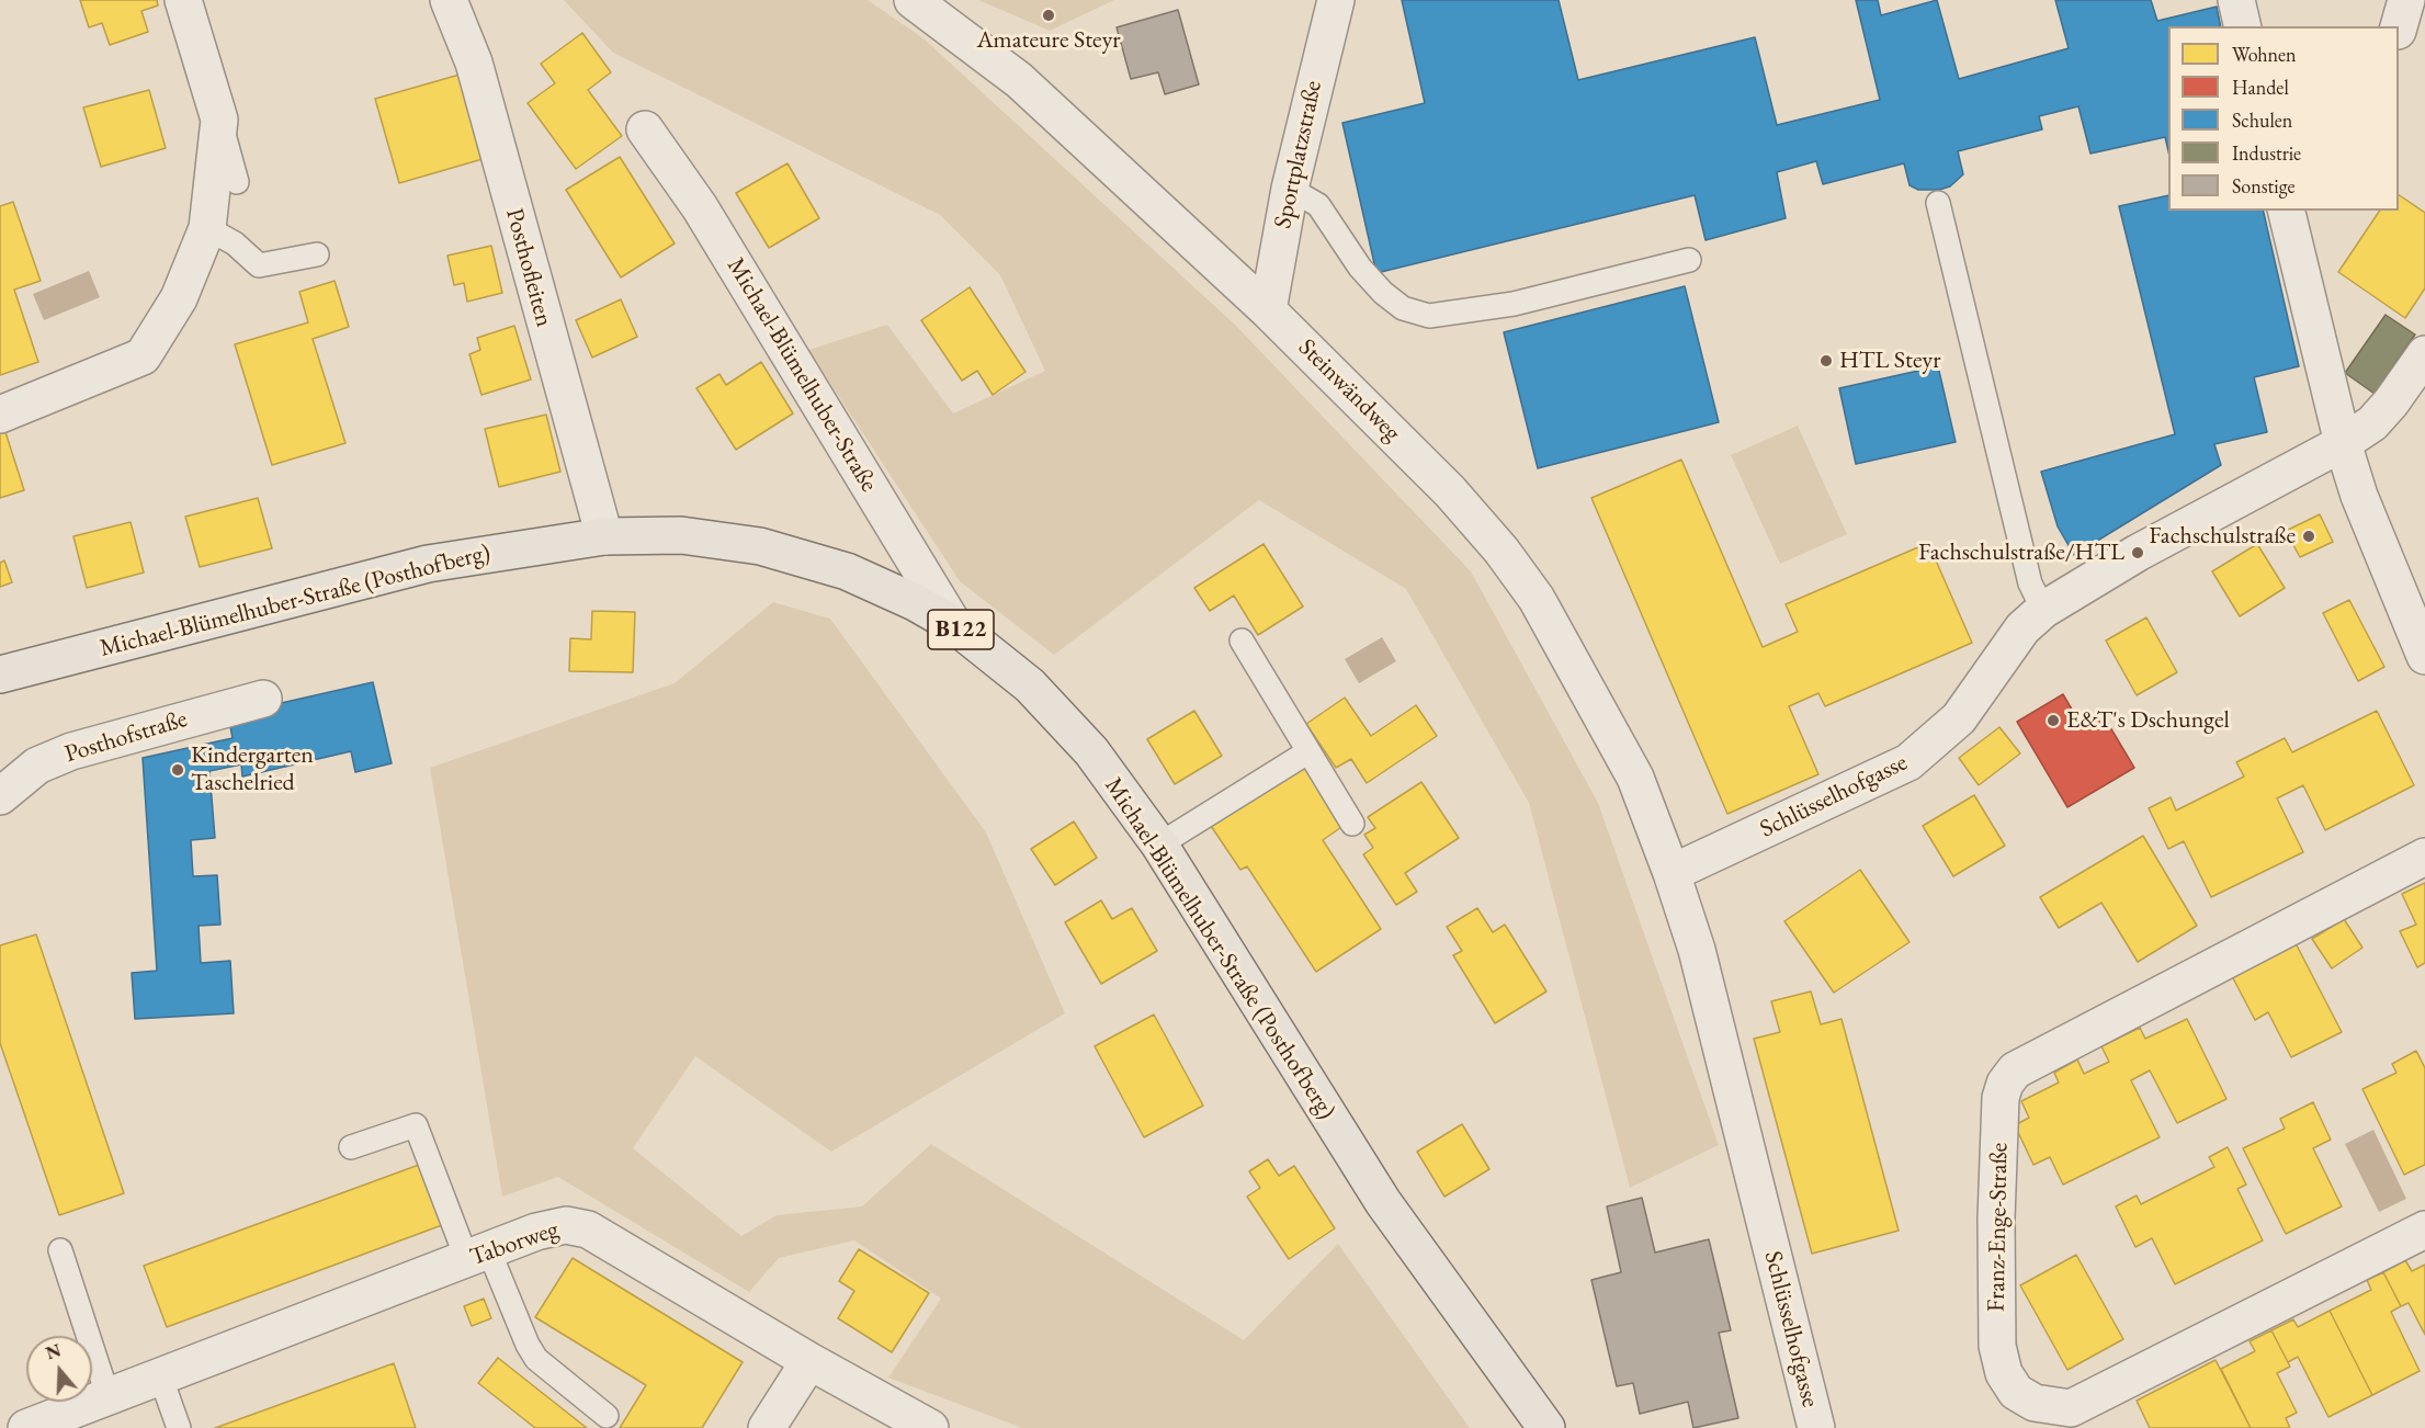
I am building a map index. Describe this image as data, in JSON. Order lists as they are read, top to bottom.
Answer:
{
  "streets": {
    "main road": ["Michael-Blümelhuber-Straße (Posthofberg)", "B122"],
    "street": [
      "Sportplatzstraße",
      "Posthofleiten",
      "Michael-Blümelhuber-Straße",
      "Steinwändweg",
      "Posthofstraße",
      "Schlüsselhofgasse",
      "Franz-Enge-Straße",
      "Taborweg"
    ]
  },
  "crossings": [
    ["Sportplatzstraße", "Steinwändweg"],
    ["Posthofleiten", "Michael-Blümelhuber-Straße (Posthofberg)"],
    ["Michael-Blümelhuber-Straße", "Michael-Blümelhuber-Straße (Posthofberg)"],
    ["Steinwändweg", "Schlüsselhofgasse"]
  ],
  "places": [
    "Amateure Steyr",
    "HTL Steyr",
    "Fachschulstraße",
    "Fachschulstraße/HTL",
    "E&T's Dschungel",
    "Kindergarten Taschelried"
  ],
  "legend": [
    "Wohnen",
    "Handel",
    "Schulen",
    "Industrie",
    "Sonstige"
  ],
  "north": "top"
}
